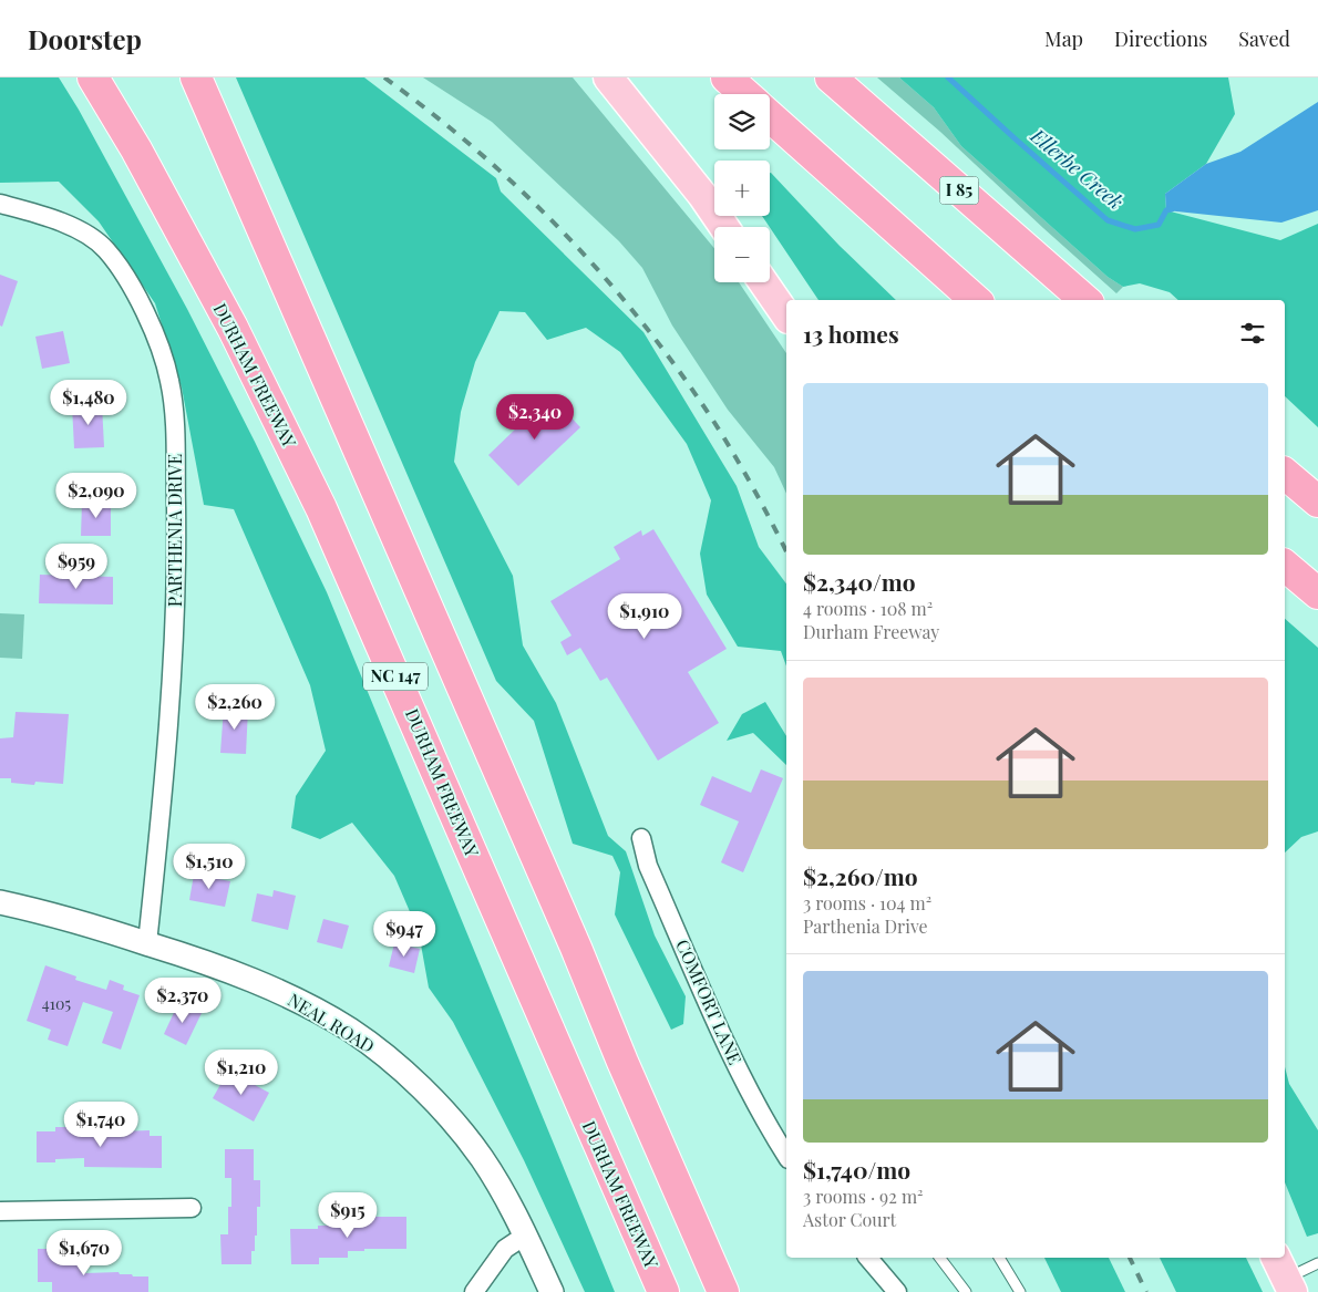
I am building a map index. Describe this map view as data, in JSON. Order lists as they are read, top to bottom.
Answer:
{
  "streets": {
    "highway": ["I 85", "DURHAM FREEWAY", "NC 147"],
    "street": ["PARTHENIA DRIVE", "COMFORT LANE", "NEAL ROAD"]
  },
  "crossings": [
    ["PARTHENIA DRIVE", "NEAL ROAD"]
  ],
  "water": ["Ellerbe Creek"],
  "house_numbers": ["4105"],
  "page": {
    "header": "Doorstep",
    "nav": ["Map", "Directions", "Saved"],
    "map_buttons": ["+", "−"],
    "heading": "13 homes",
    "list": [
      {
        "name": "$2,340/mo",
        "note": "4 rooms · 108 m² · Durham Freeway"
      },
      {
        "name": "$2,260/mo",
        "note": "3 rooms · 104 m² · Parthenia Drive"
      },
      {
        "name": "$1,740/mo",
        "note": "3 rooms · 92 m² · Astor Court"
      }
    ],
    "price": [
      "$1,480",
      "$2,340",
      "$2,090",
      "$959",
      "$1,910",
      "$2,260",
      "$1,510",
      "$947",
      "$2,370",
      "$1,210",
      "$1,740",
      "$915",
      "$1,670"
    ]
  }
}
